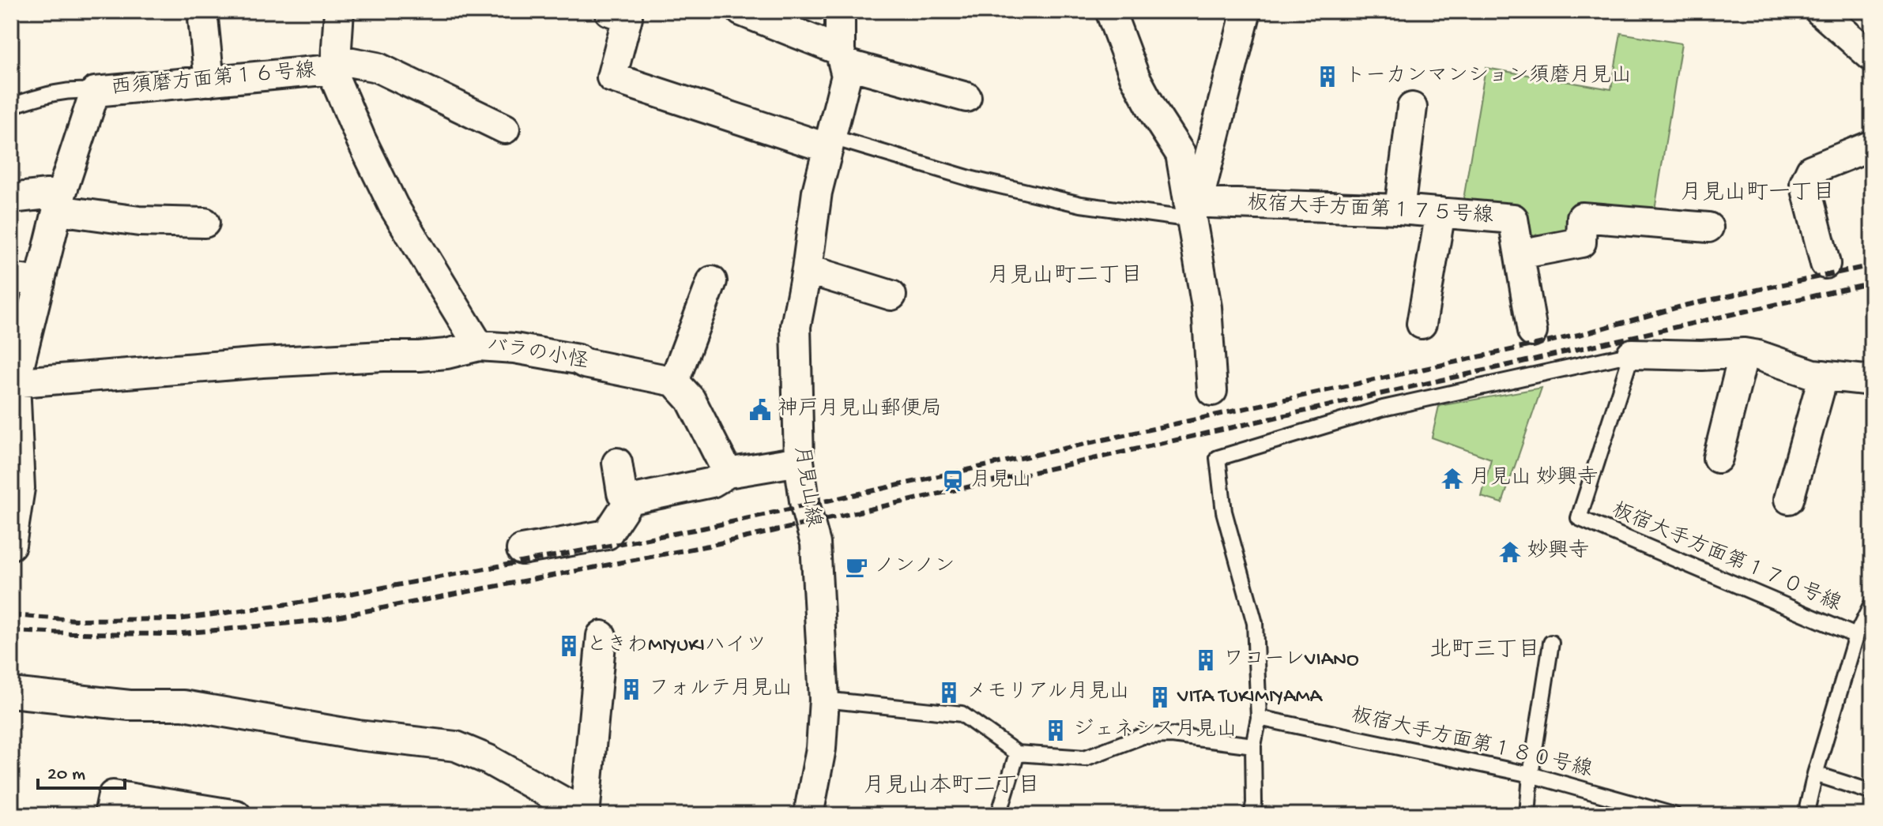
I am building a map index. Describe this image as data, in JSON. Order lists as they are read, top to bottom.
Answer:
{
  "streets": {
    "street": [
      "西須磨方面第１６号線",
      "板宿大手方面第１７５号線",
      "バラの小怪",
      "月見山線"
    ],
    "lane": ["板宿大手方面第１７０号線", "板宿大手方面第１８０号線"]
  },
  "crossings": [
    ["西須磨方面第１６号線", "バラの小怪"]
  ],
  "districts": [
    "月見山町一丁目",
    "月見山町二丁目",
    "北町三丁目",
    "月見山本町二丁目"
  ],
  "places": {
    "building": [
      "トーカンマンション須磨月見山",
      "ときわMIYUKIハイツ",
      "ワコーレVIANO",
      "フォルテ月見山",
      "メモリアル月見山",
      "VITA TUKIMIYAMA",
      "ジェネシス月見山"
    ],
    "public building": ["神戸月見山郵便局"],
    "temple": ["月見山 妙興寺", "妙興寺"],
    "station": ["月見山"],
    "cafe": ["ノンノン"]
  },
  "scale_bar": "20 m"
}
